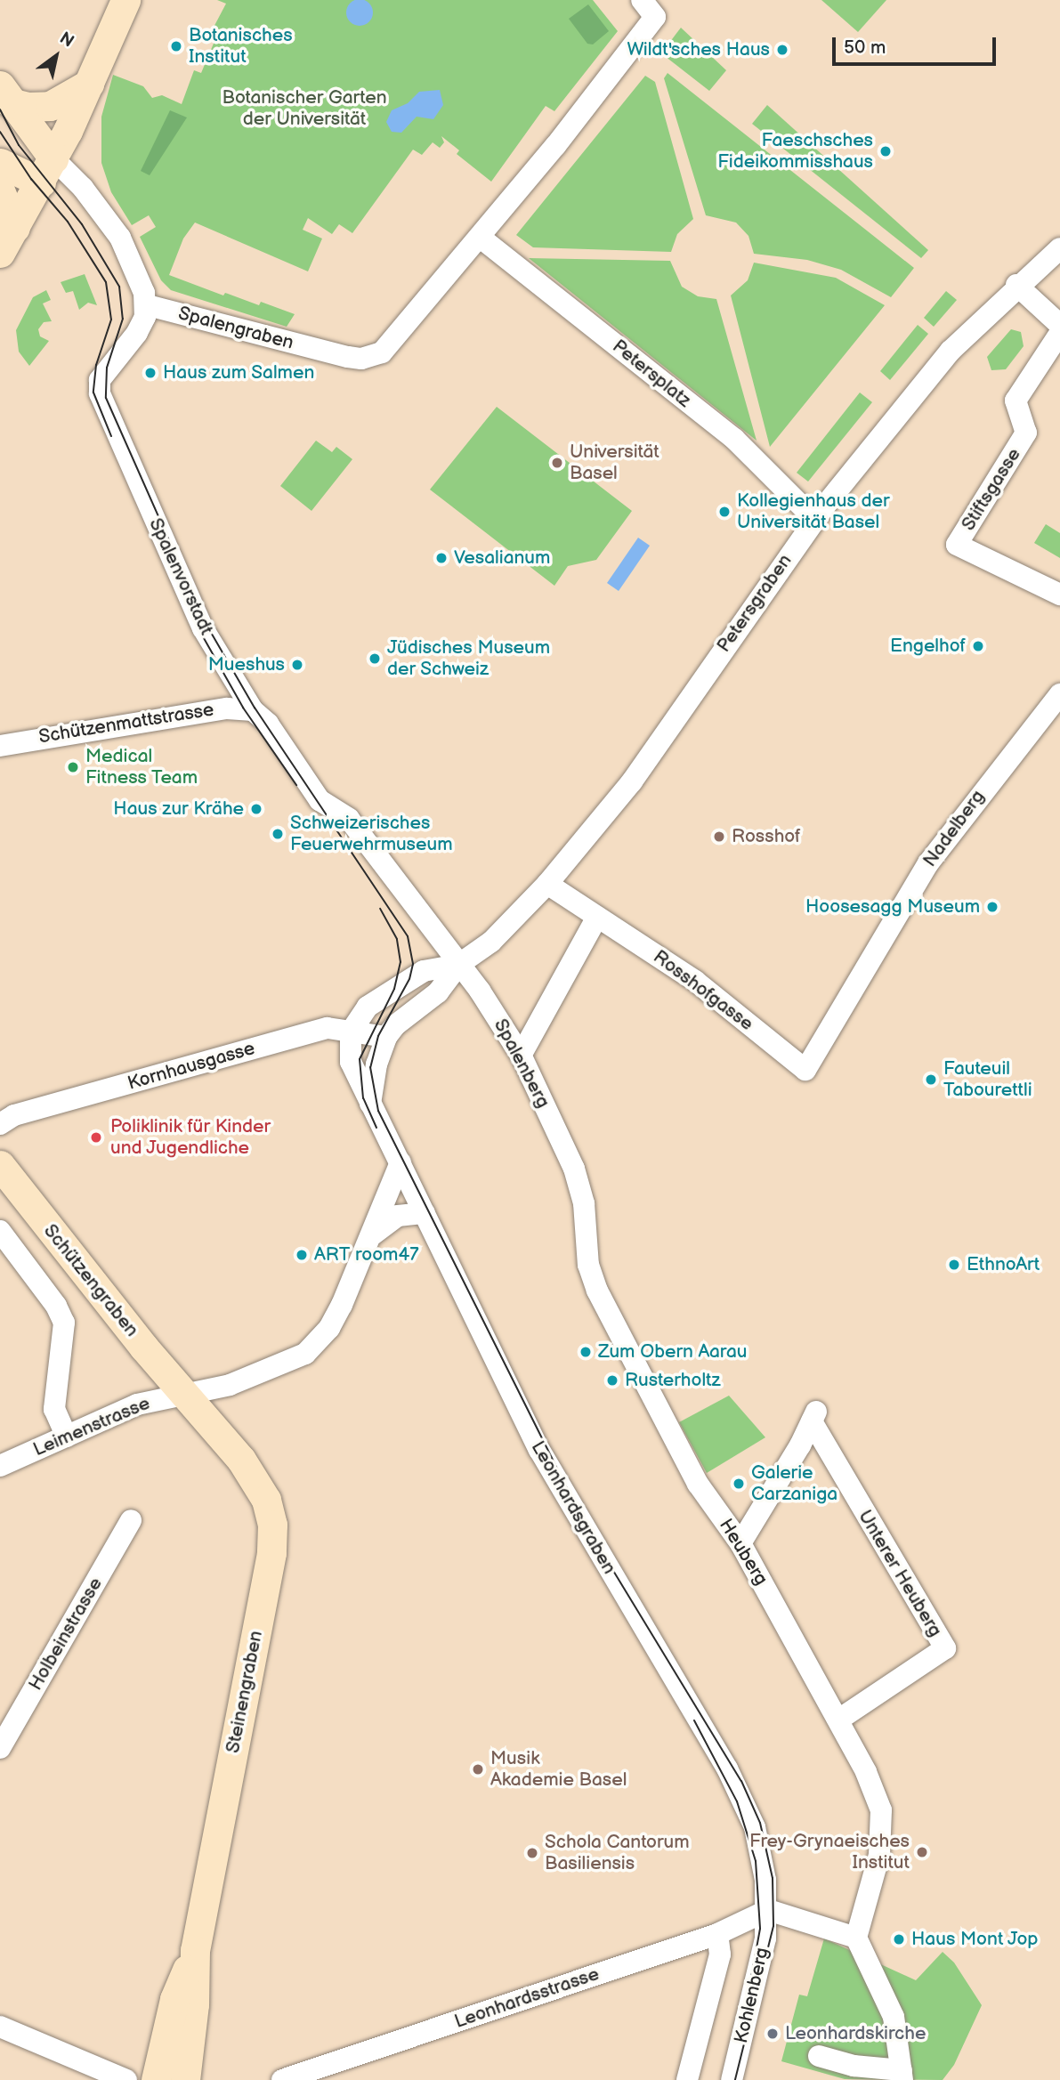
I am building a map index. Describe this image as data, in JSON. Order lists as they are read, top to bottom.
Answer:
{
  "streets": {
    "main road": ["Schützengraben", "Steinengraben"],
    "street": [
      "Spalengraben",
      "Petersplatz",
      "Stiftsgasse",
      "Spalenvorstadt",
      "Petersgraben",
      "Schützenmattstrasse",
      "Nadelberg",
      "Rosshofgasse",
      "Spalenberg",
      "Kornhausgasse",
      "Leimenstrasse",
      "Leonhardsgraben",
      "Heuberg",
      "Unterer Heuberg",
      "Holbeinstrasse",
      "Kohlenberg",
      "Leonhardsstrasse"
    ]
  },
  "crossings": [
    ["Spalengraben", "Petersplatz"],
    ["Spalengraben", "Spalenvorstadt"],
    ["Petersplatz", "Petersgraben"],
    ["Spalenvorstadt", "Petersgraben"],
    ["Spalenvorstadt", "Schützenmattstrasse"],
    ["Spalenvorstadt", "Spalenberg"],
    ["Petersgraben", "Rosshofgasse"],
    ["Petersgraben", "Spalenberg"],
    ["Petersgraben", "Kornhausgasse"],
    ["Petersgraben", "Leonhardsgraben"],
    ["Nadelberg", "Rosshofgasse"],
    ["Spalenberg", "Heuberg"],
    ["Kornhausgasse", "Leonhardsgraben"],
    ["Schützengraben", "Leimenstrasse"],
    ["Schützengraben", "Steinengraben"],
    ["Leimenstrasse", "Leonhardsgraben"],
    ["Leonhardsgraben", "Kohlenberg"],
    ["Leonhardsgraben", "Leonhardsstrasse"],
    ["Heuberg", "Unterer Heuberg"],
    ["Kohlenberg", "Leonhardsstrasse"]
  ],
  "parks": ["Botanischer Garten der Universität"],
  "places": [
    "Botanisches Institut",
    "Wildt'sches Haus",
    "Faeschsches Fideikommisshaus",
    "Haus zum Salmen",
    "Universität Basel",
    "Kollegienhaus der Universität Basel",
    "Vesalianum",
    "Engelhof",
    "Jüdisches Museum der Schweiz",
    "Mueshus",
    "Medical Fitness Team",
    "Haus zur Krähe",
    "Schweizerisches Feuerwehrmuseum",
    "Rosshof",
    "Hoosesagg Museum",
    "Fauteuil Tabourettli",
    "Poliklinik für Kinder und Jugendliche",
    "ART room47",
    "EthnoArt",
    "Zum Obern Aarau",
    "Rusterholtz",
    "Galerie Carzaniga",
    "Musik Akademie Basel",
    "Frey-Grynaeisches Institut",
    "Schola Cantorum Basiliensis",
    "Haus Mont Jop",
    "Leonhardskirche"
  ],
  "scale_bar": "50 m",
  "north": "top right"
}
